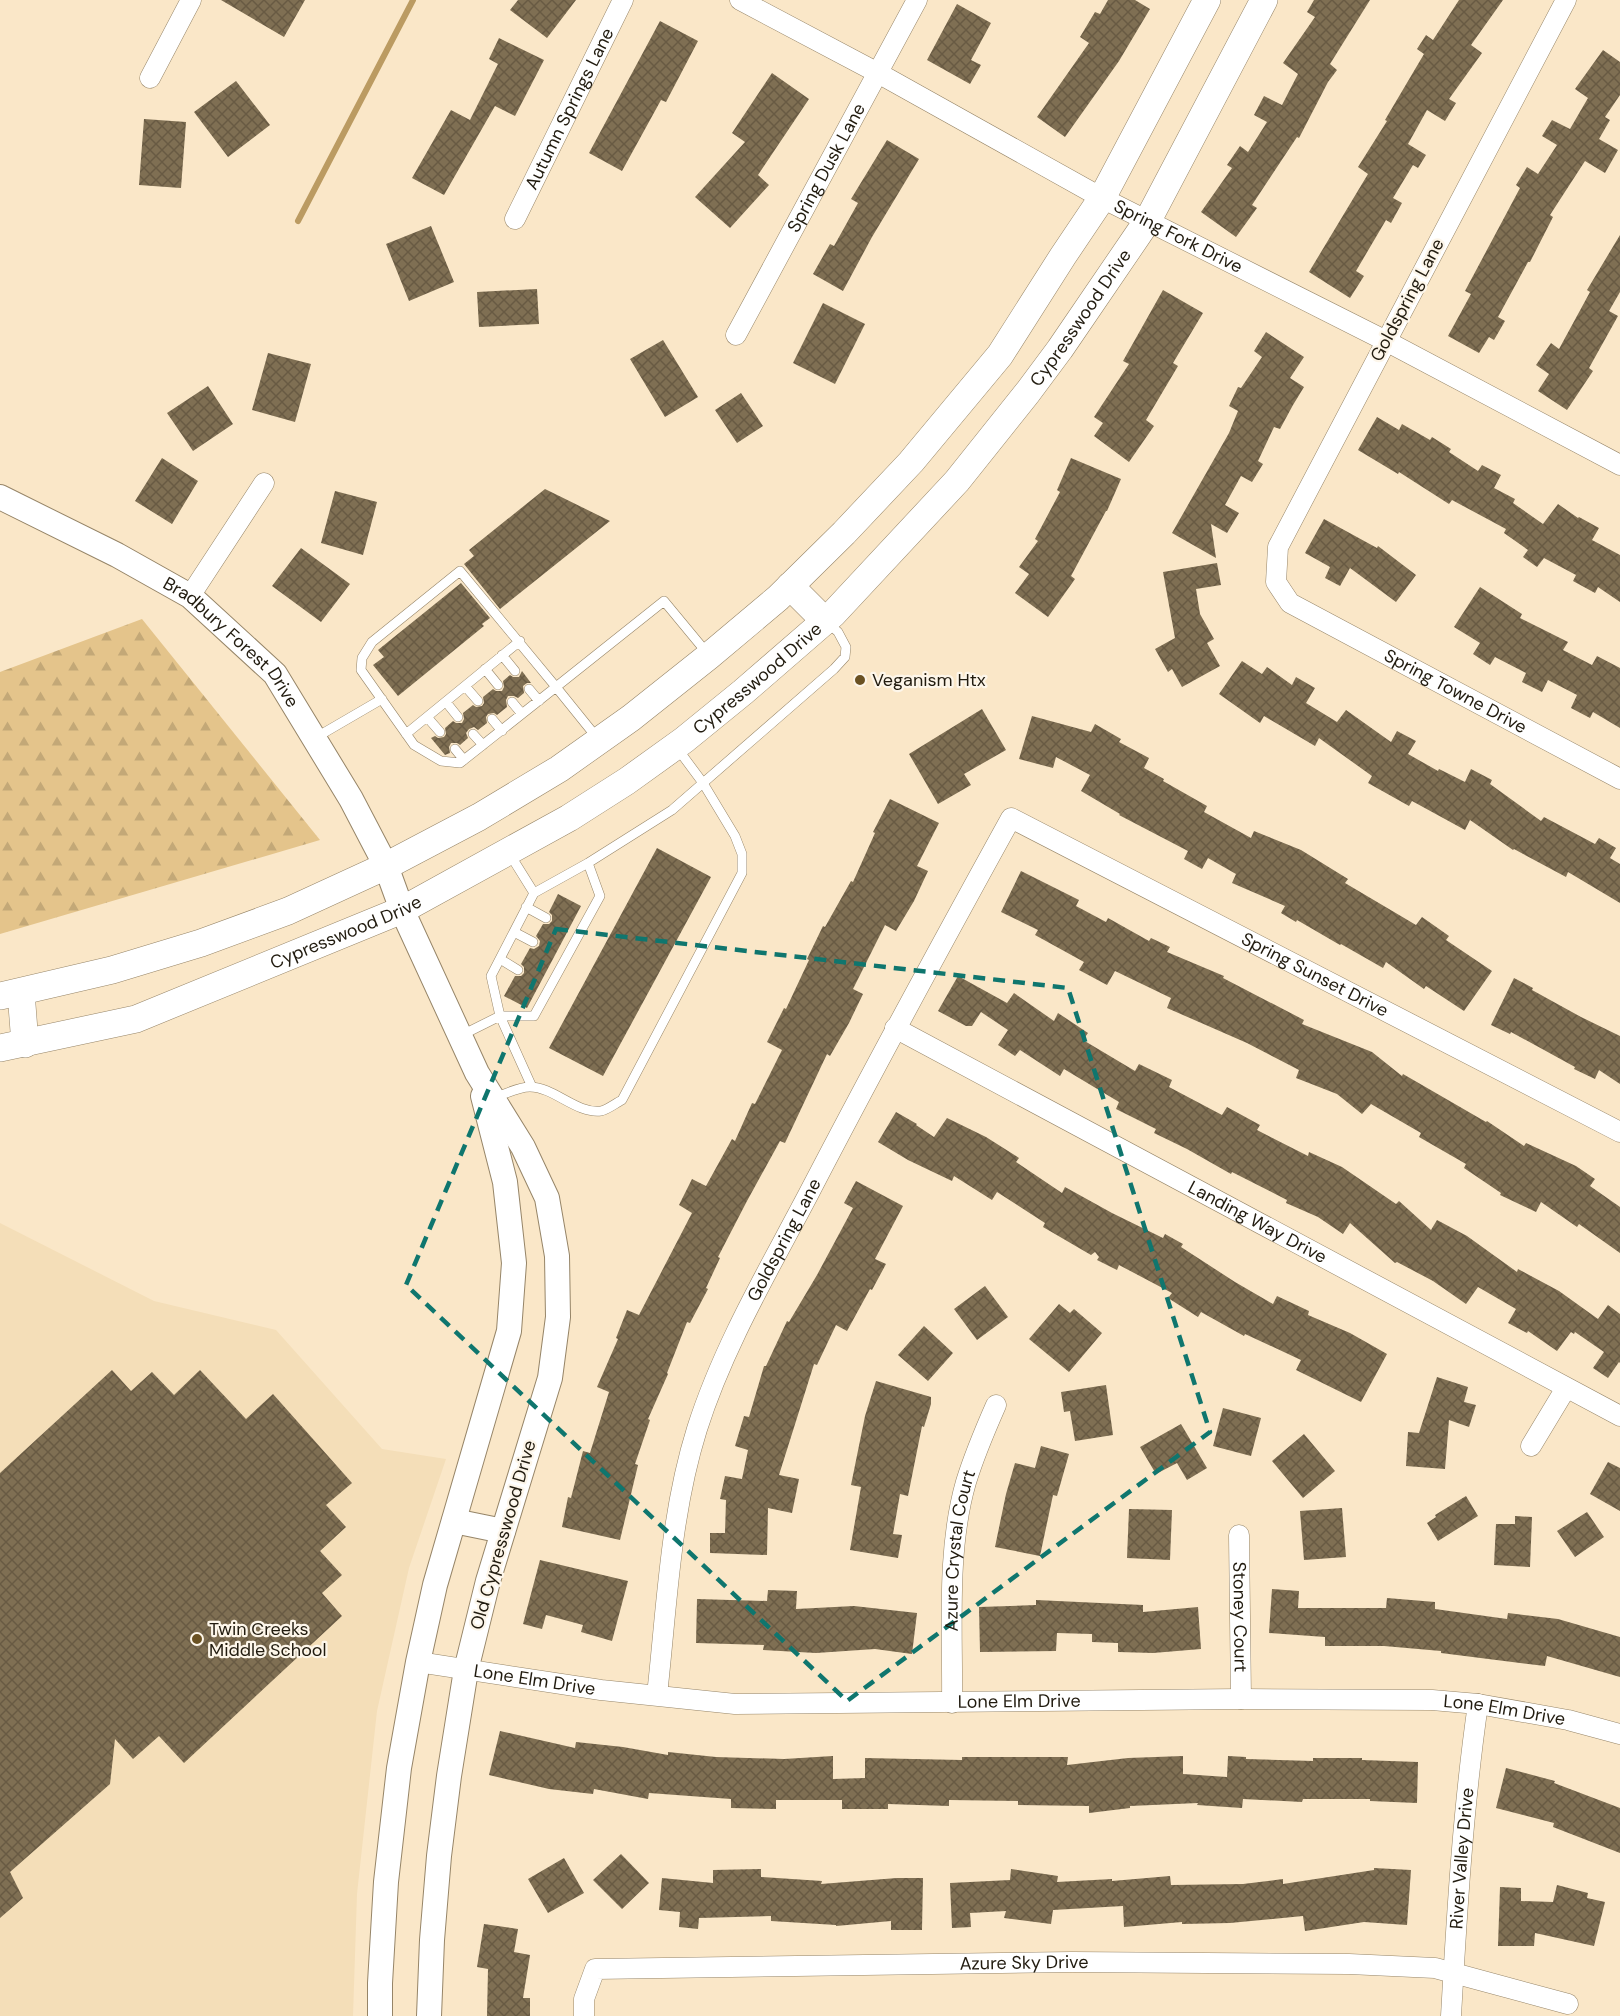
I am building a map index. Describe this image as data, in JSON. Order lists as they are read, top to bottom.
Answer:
{
  "streets": {
    "main road": ["Cypresswood Drive"],
    "street": [
      "Autumn Springs Lane",
      "Spring Dusk Lane",
      "Spring Fork Drive",
      "Goldspring Lane",
      "Bradbury Forest Drive",
      "Spring Towne Drive",
      "Spring Sunset Drive",
      "Landing Way Drive",
      "Old Cypresswood Drive",
      "Azure Crystal Court",
      "Stoney Court",
      "Lone Elm Drive",
      "River Valley Drive",
      "Azure Sky Drive"
    ]
  },
  "crossings": [
    ["Spring Dusk Lane", "Spring Fork Drive"],
    ["Spring Fork Drive", "Goldspring Lane"],
    ["Spring Fork Drive", "Cypresswood Drive"],
    ["Goldspring Lane", "Spring Towne Drive"],
    ["Goldspring Lane", "Spring Sunset Drive"],
    ["Goldspring Lane", "Landing Way Drive"],
    ["Goldspring Lane", "Lone Elm Drive"],
    ["Cypresswood Drive", "Old Cypresswood Drive"],
    ["Bradbury Forest Drive", "Old Cypresswood Drive"],
    ["Old Cypresswood Drive", "Lone Elm Drive"],
    ["Azure Crystal Court", "Lone Elm Drive"],
    ["Stoney Court", "Lone Elm Drive"],
    ["Lone Elm Drive", "River Valley Drive"],
    ["River Valley Drive", "Azure Sky Drive"]
  ],
  "places": ["Veganism Htx", "Twin Creeks Middle School"]
}
